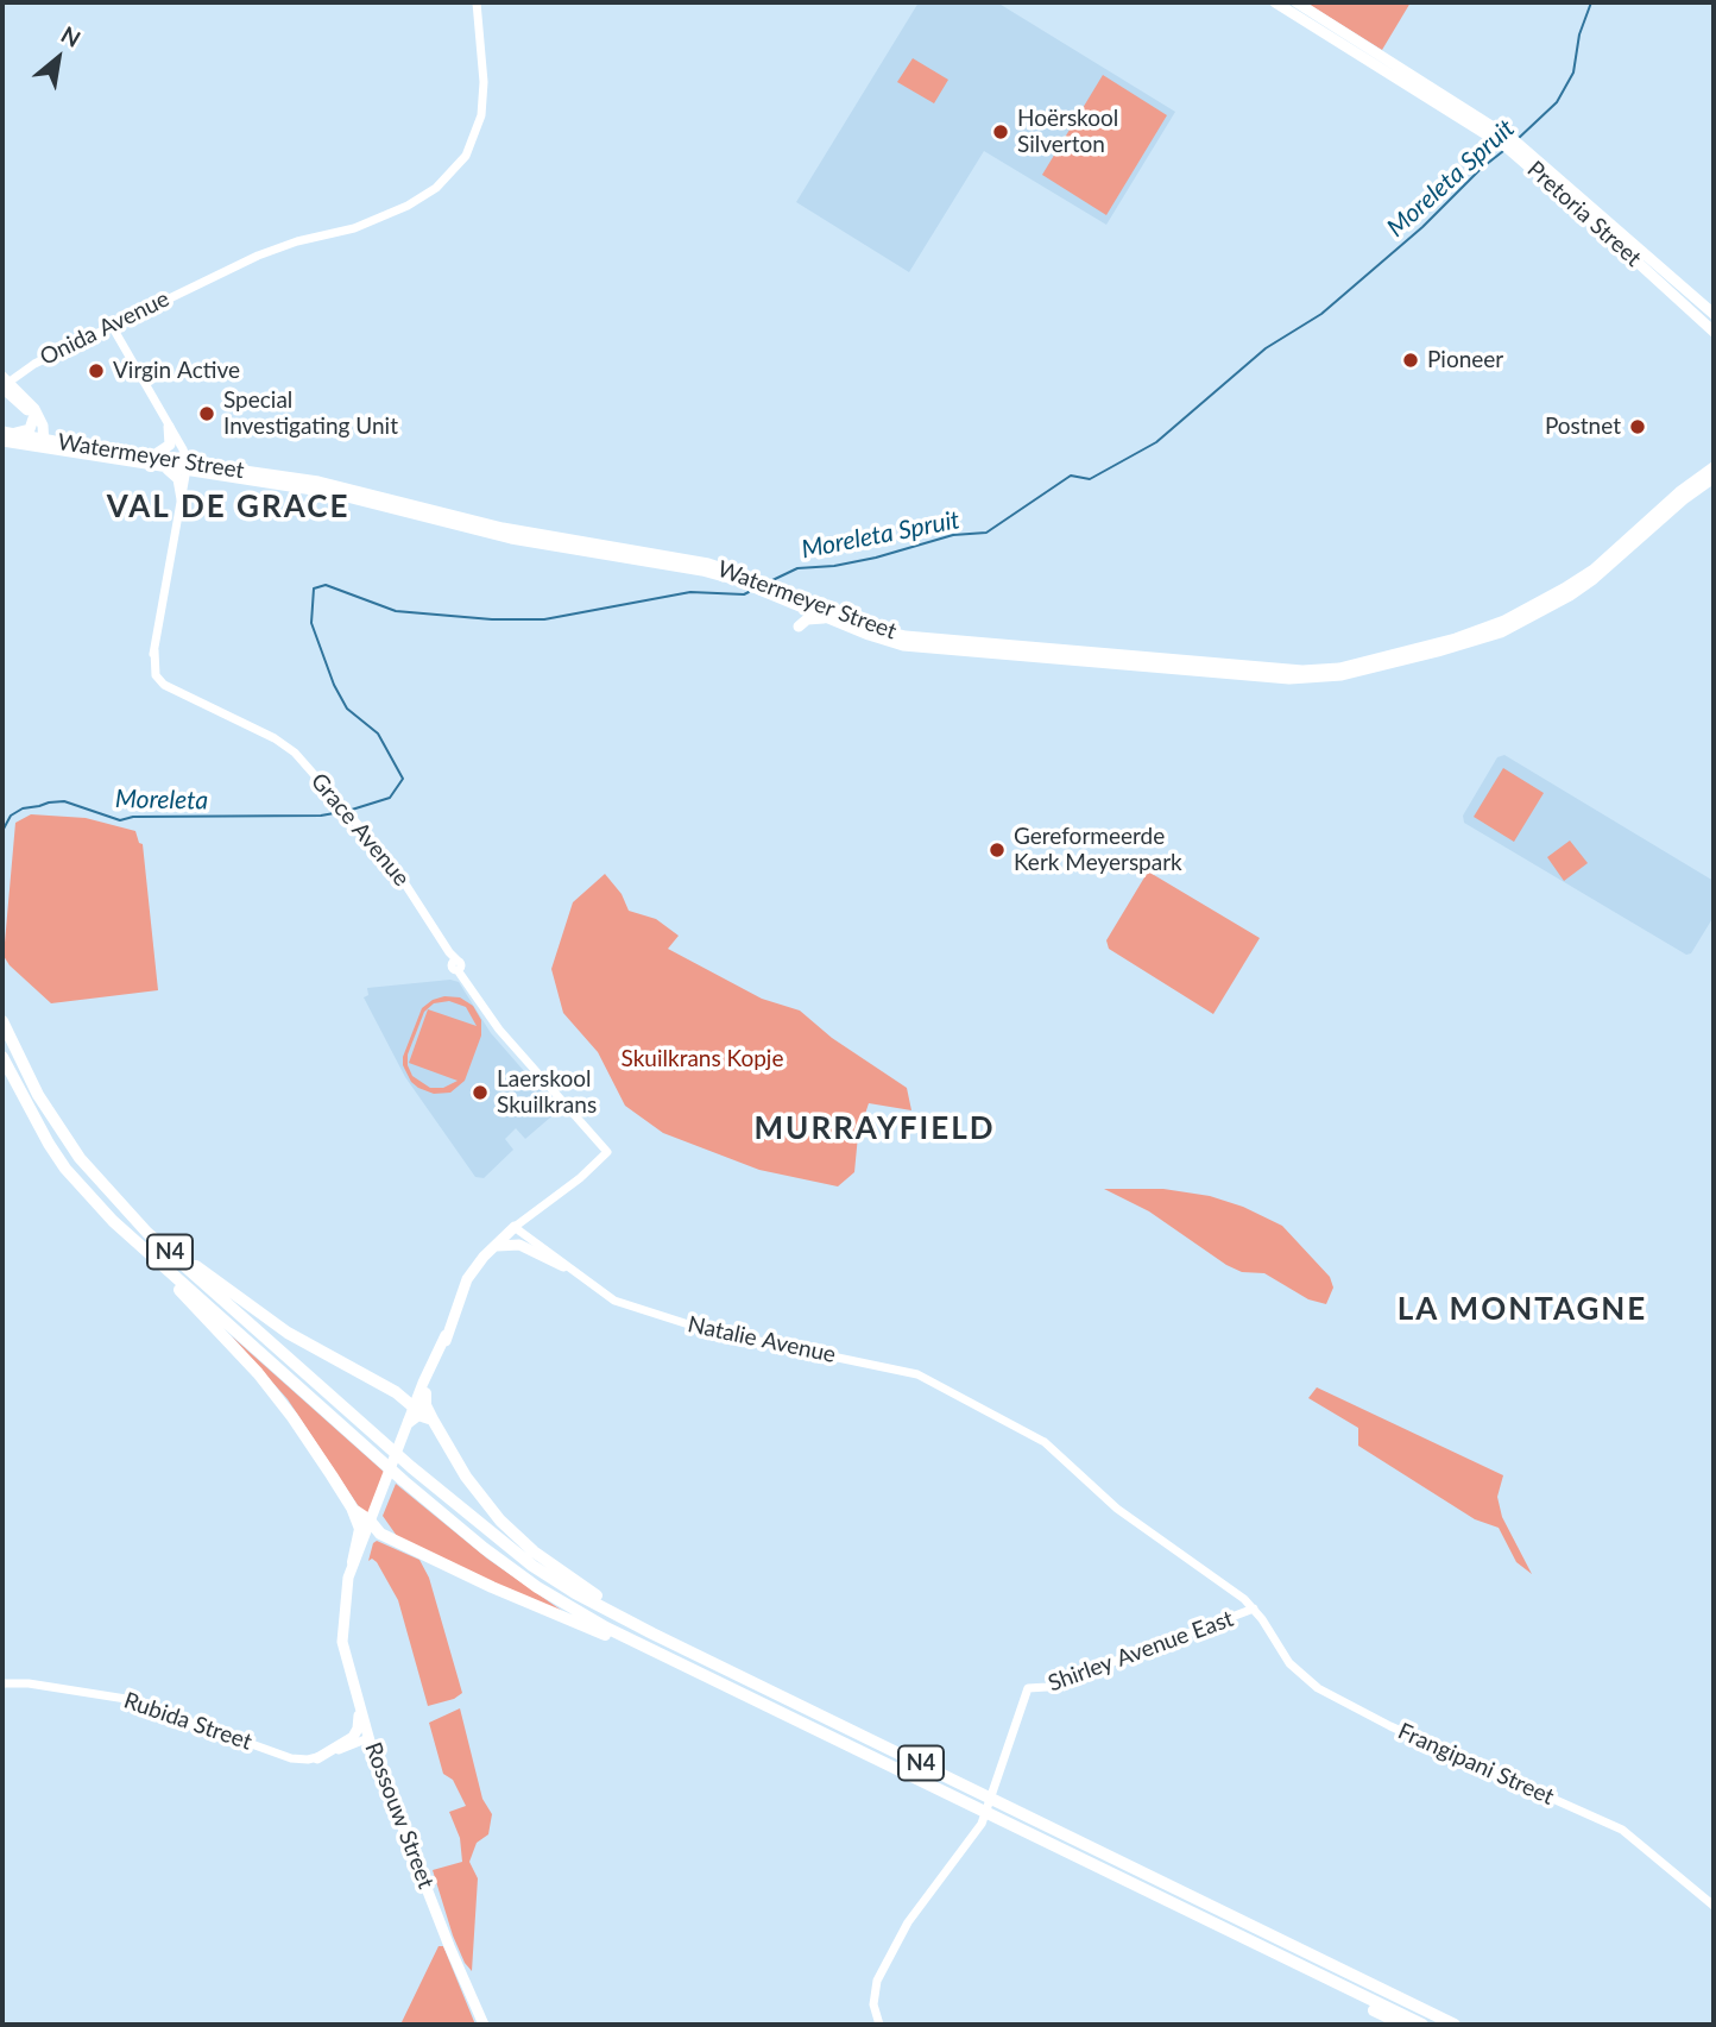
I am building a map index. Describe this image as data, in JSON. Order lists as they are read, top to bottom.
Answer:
{
  "streets": {
    "highway": ["N4"],
    "main road": ["Pretoria Street", "Watermeyer Street", "Rossouw Street"],
    "street": [
      "Onida Avenue",
      "Grace Avenue",
      "Natalie Avenue",
      "Shirley Avenue East",
      "Rubida Street",
      "Frangipani Street"
    ]
  },
  "crossings": [
    ["Grace Avenue", "Rossouw Street"],
    ["Natalie Avenue", "Shirley Avenue East"],
    ["Natalie Avenue", "Frangipani Street"],
    ["Natalie Avenue", "Rossouw Street"],
    ["Shirley Avenue East", "Frangipani Street"],
    ["Rubida Street", "Rossouw Street"]
  ],
  "districts": ["VAL DE GRACE", "MURRAYFIELD", "LA MONTAGNE"],
  "water": ["Moreleta Spruit", "Moreleta"],
  "parks": ["Skuilkrans Kopje"],
  "places": [
    "Hoërskool Silverton",
    "Pioneer",
    "Virgin Active",
    "Special Investigating Unit",
    "Postnet",
    "Gereformeerde Kerk Meyerspark",
    "Laerskool Skuilkrans"
  ],
  "north": "top right"
}
